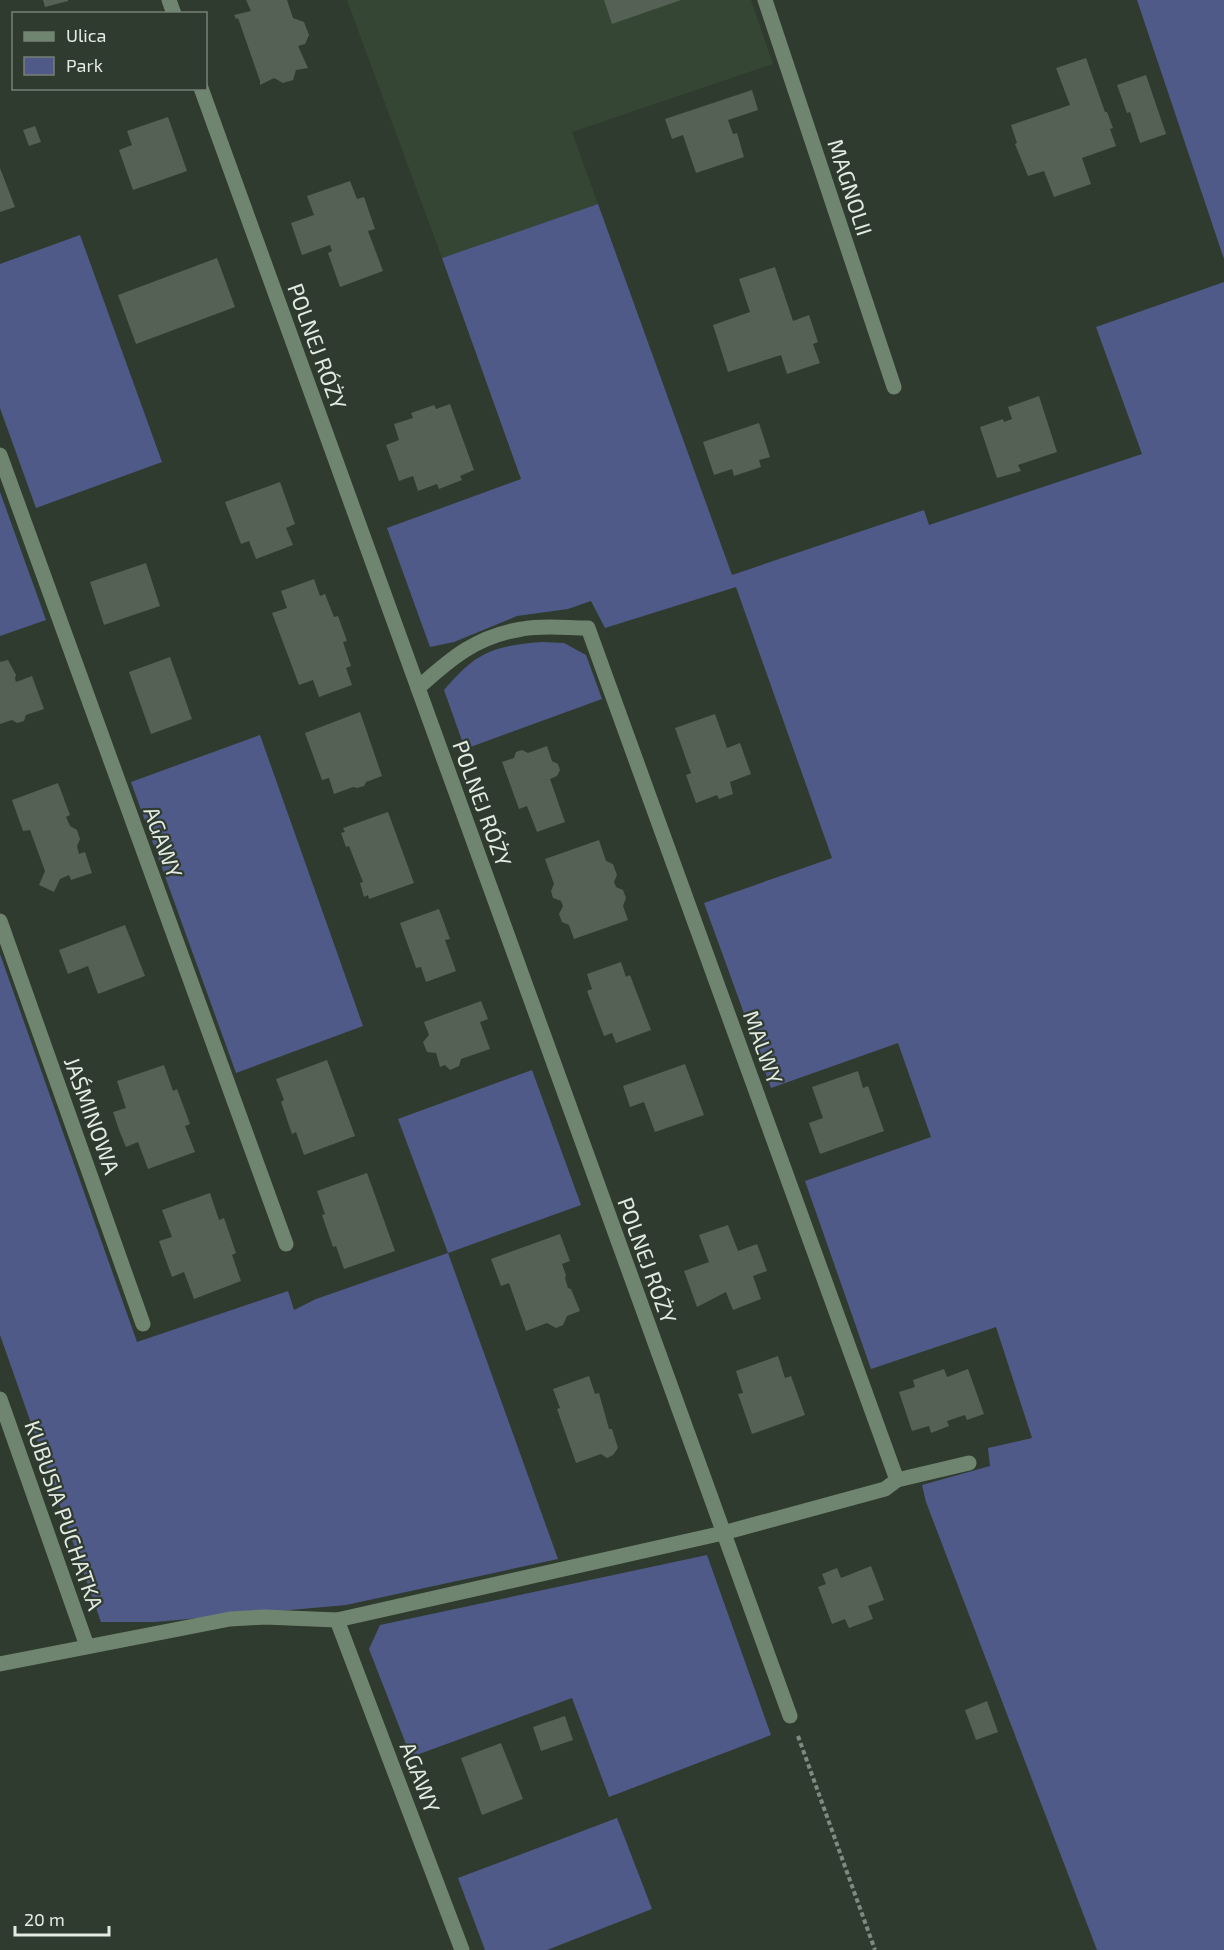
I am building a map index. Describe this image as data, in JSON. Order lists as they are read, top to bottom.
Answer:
{
  "streets": {
    "street": [
      "MAGNOLII",
      "POLNEJ RÓŻY",
      "AGAWY",
      "MALWY",
      "JAŚMINOWA",
      "KUBUSIA PUCHATKA"
    ]
  },
  "crossings": [
    ["POLNEJ RÓŻY", "MALWY"]
  ],
  "legend": ["Ulica", "Park"],
  "scale_bar": "20 m"
}
